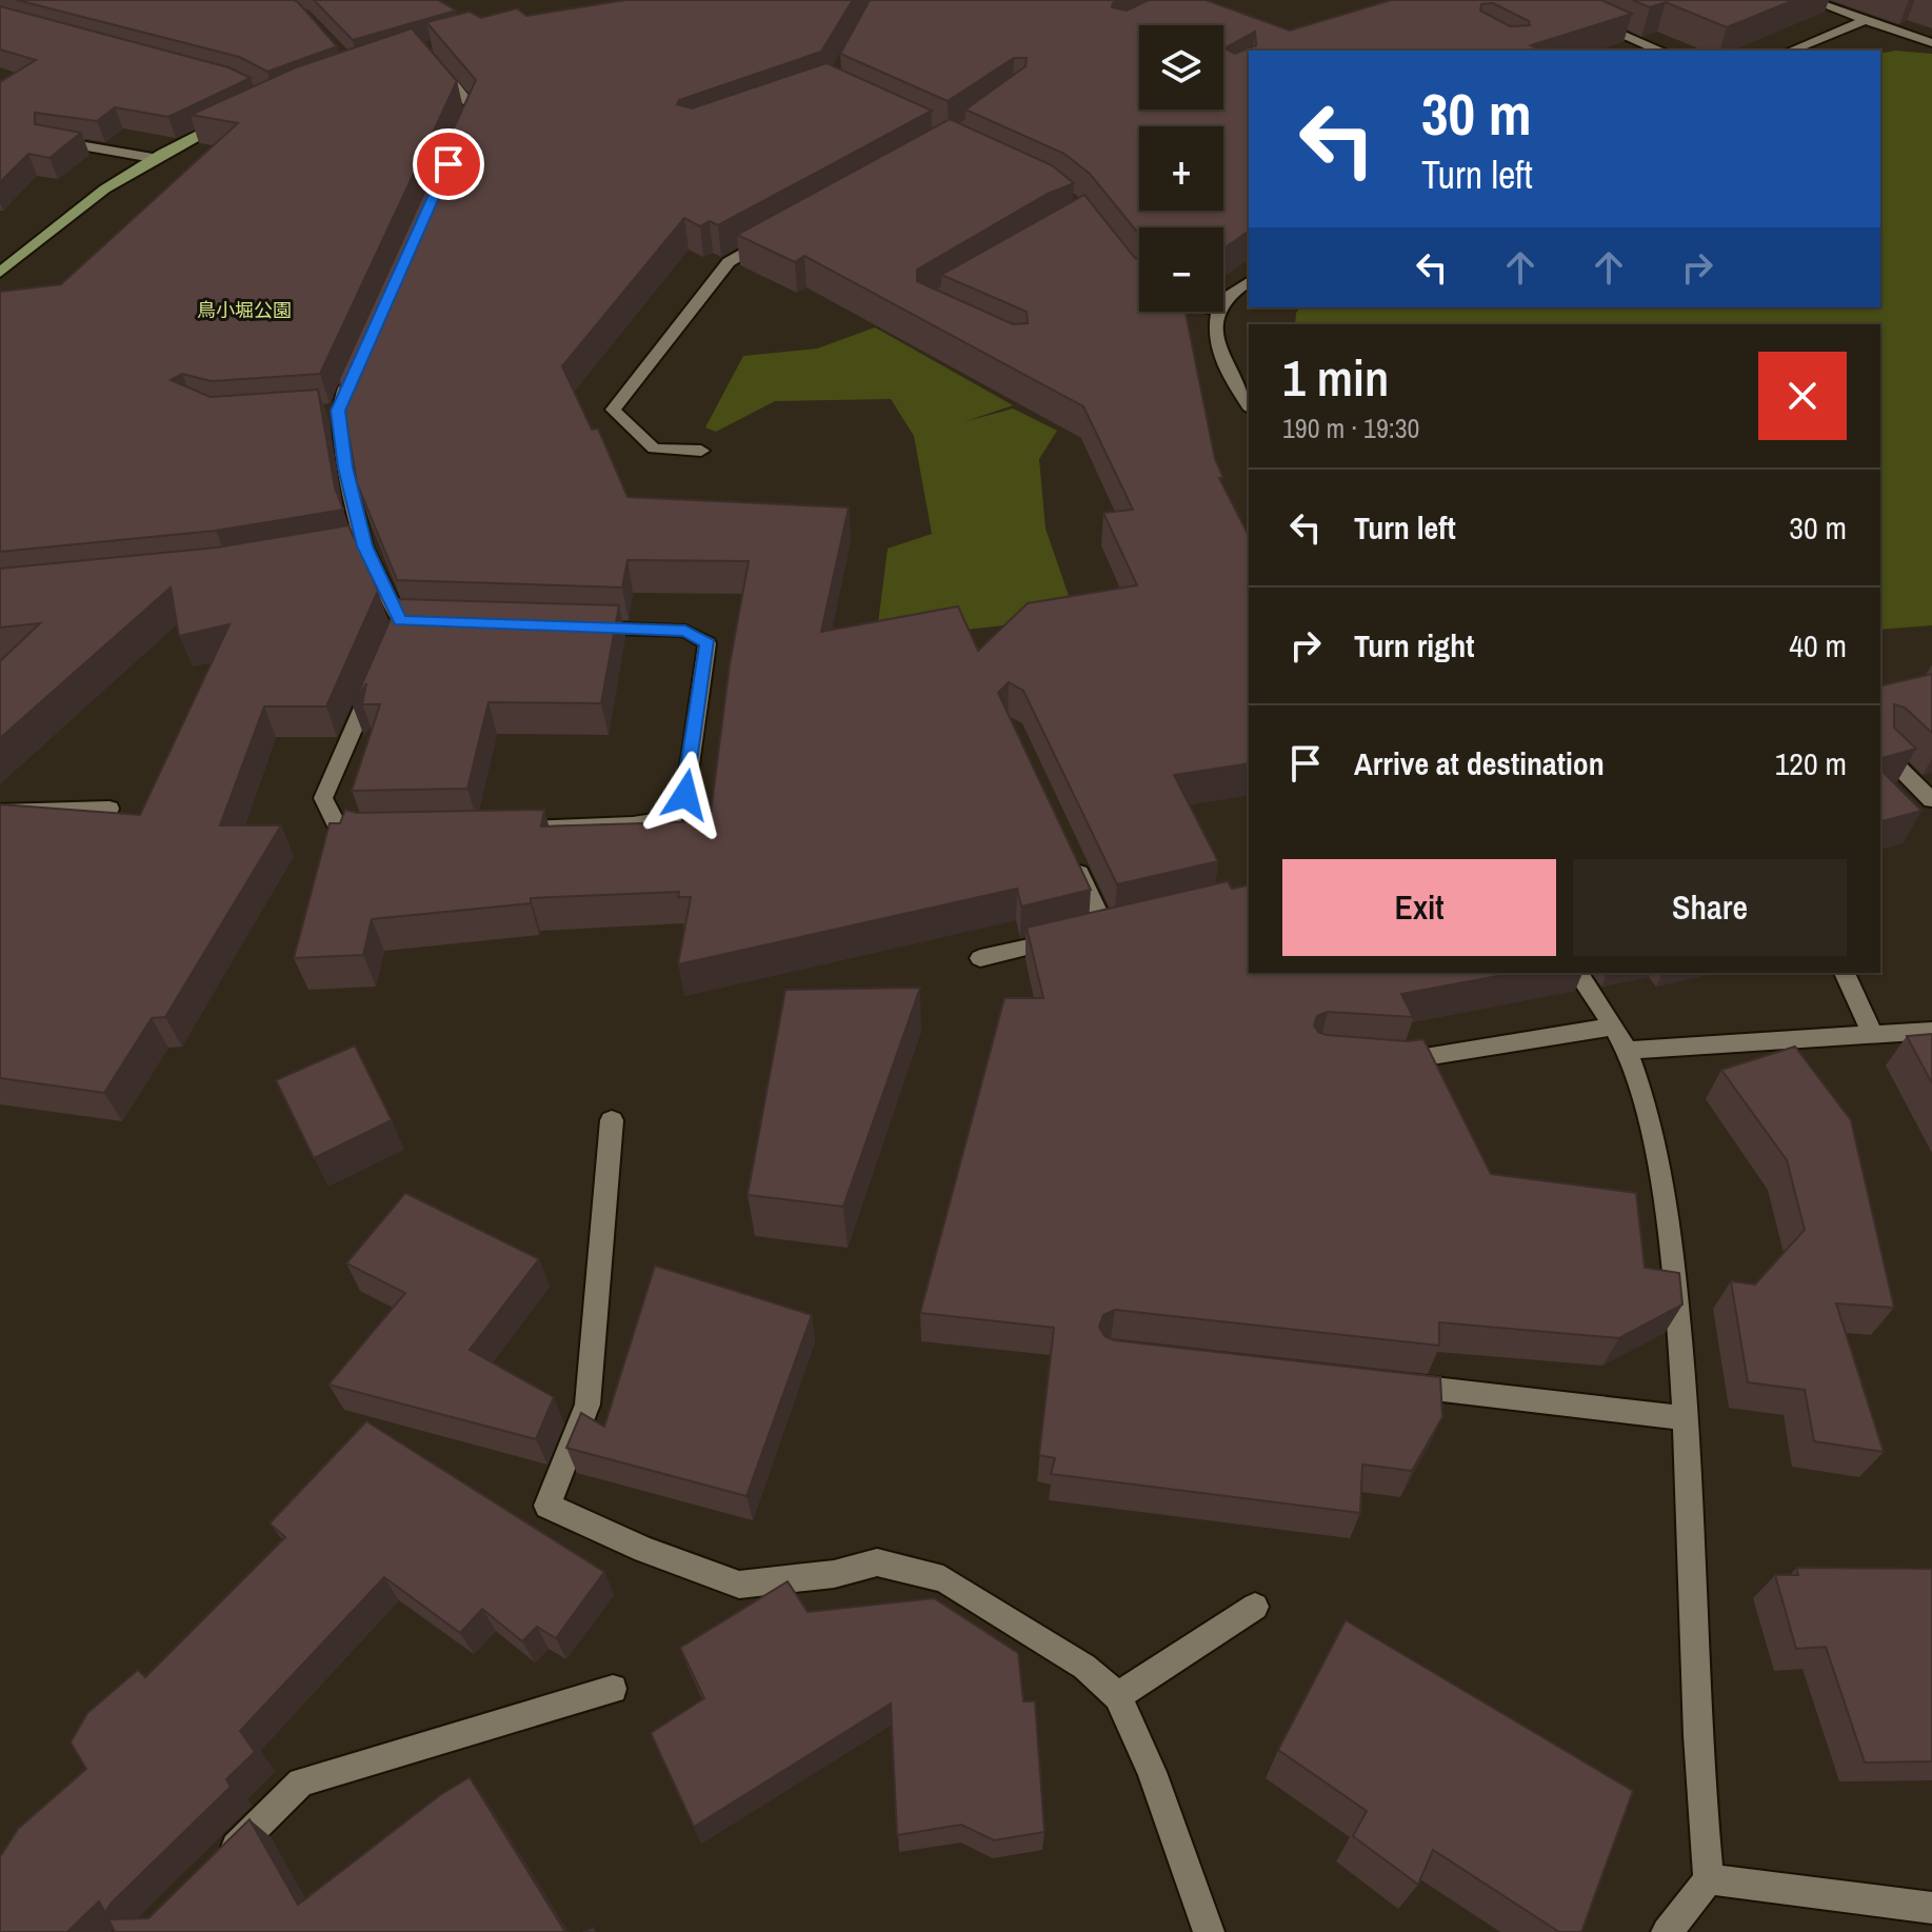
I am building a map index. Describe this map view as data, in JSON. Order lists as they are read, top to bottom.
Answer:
{
  "parks": ["鳥小堀公園"],
  "page": {
    "map_buttons": ["+", "−"],
    "turn": ["30 m", "Turn left"],
    "heading": ["1 min", "190 m · 19:30"],
    "list": [
      {
        "name": "Turn left",
        "value": "30 m"
      },
      {
        "name": "Turn right",
        "value": "40 m"
      },
      {
        "name": "Arrive at destination",
        "value": "120 m"
      }
    ],
    "buttons": ["Exit", "Share"]
  }
}
